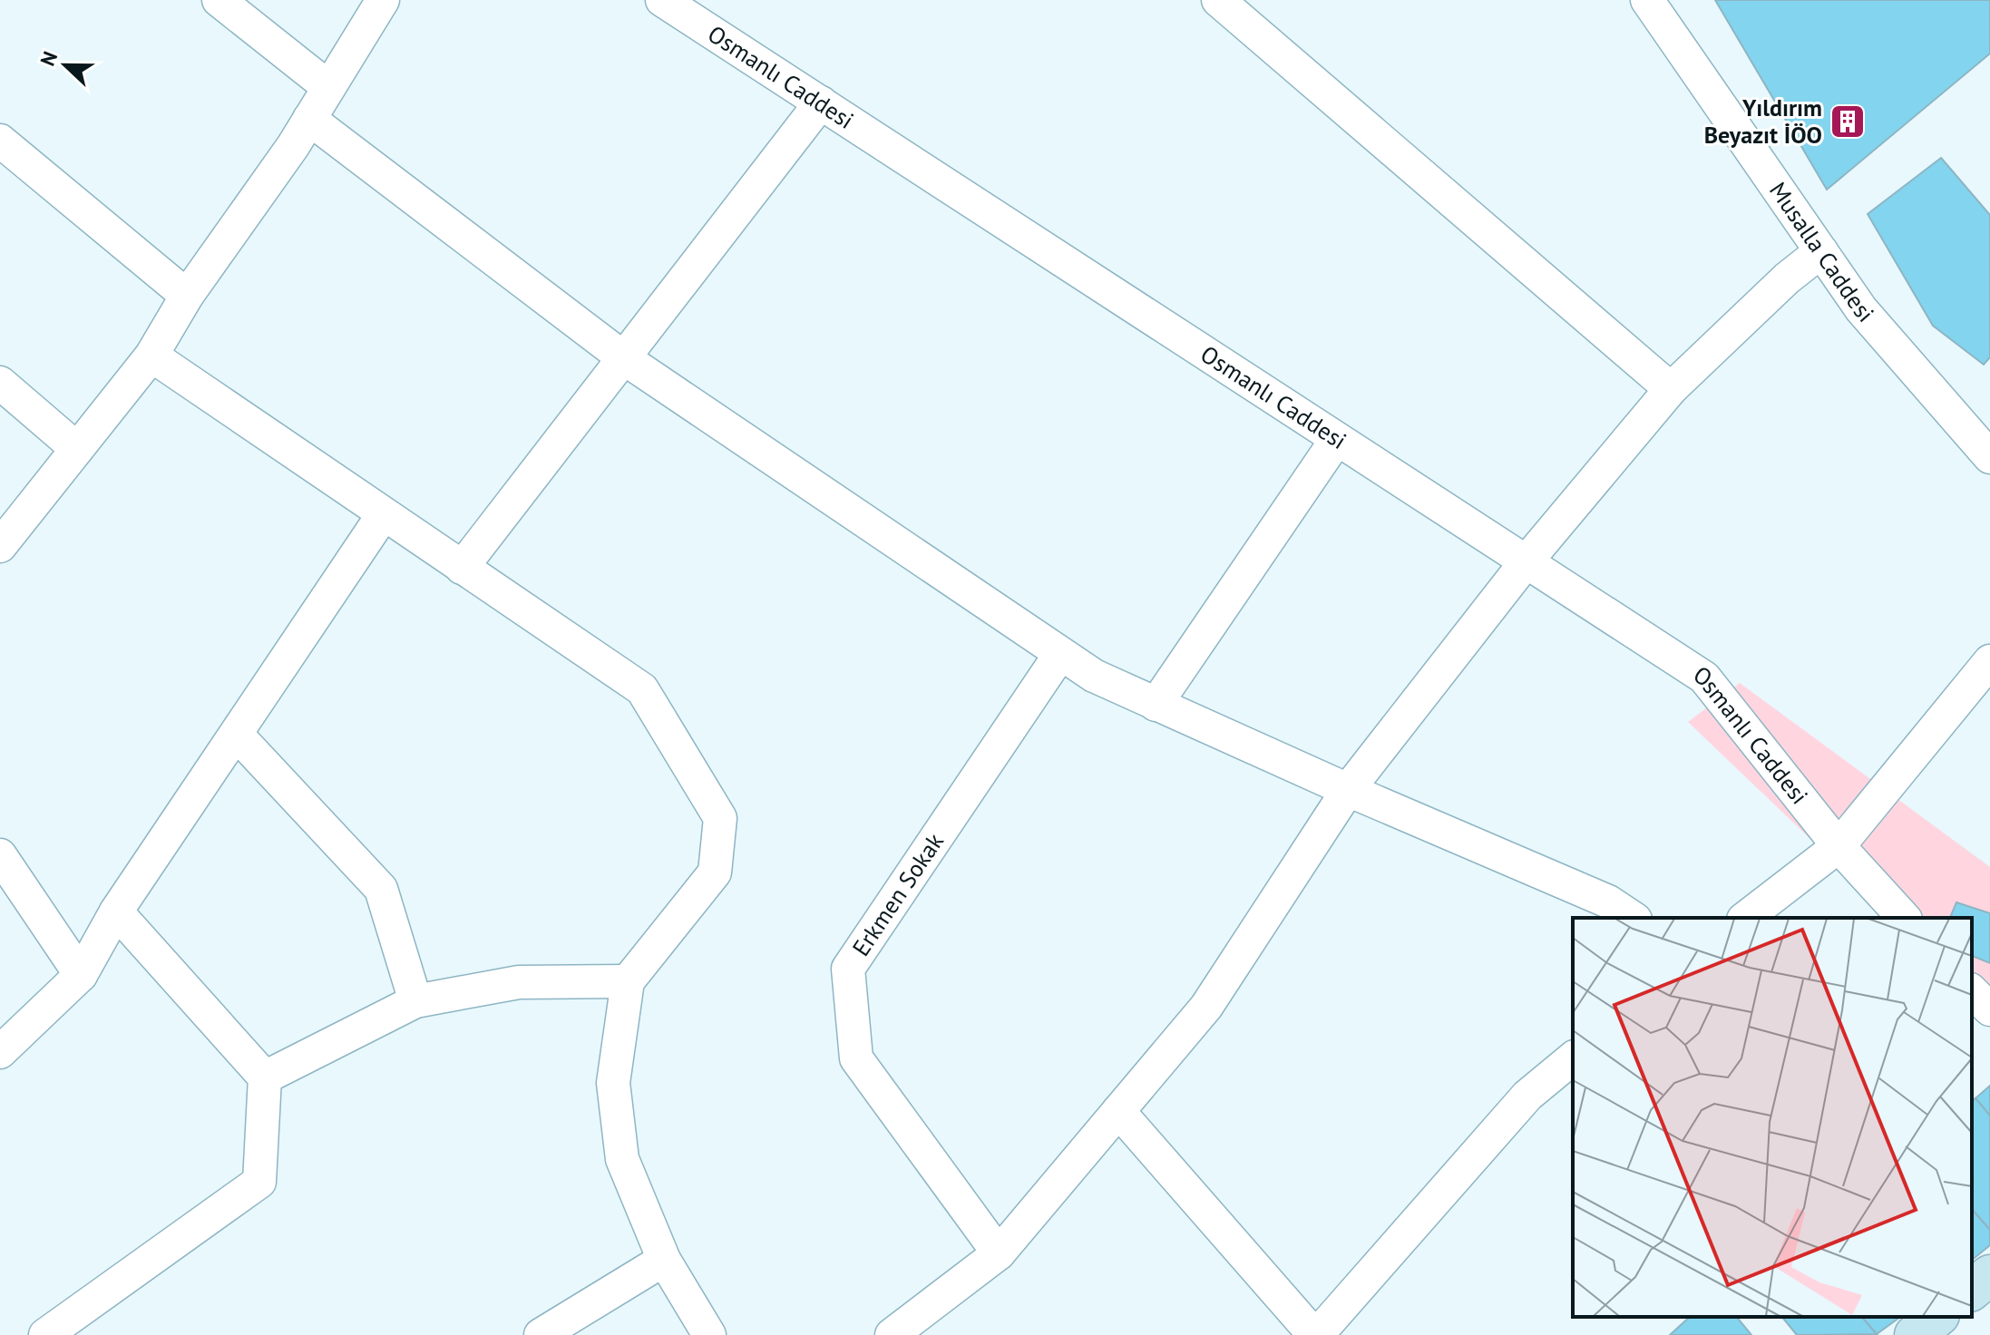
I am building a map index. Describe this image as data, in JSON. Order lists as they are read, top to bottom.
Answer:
{
  "streets": {
    "street": ["Osmanlı Caddesi", "Musalla Caddesi", "Erkmen Sokak"]
  },
  "places": {
    "building": ["Yıldırım Beyazıt İÖO"]
  },
  "north": "left"
}
